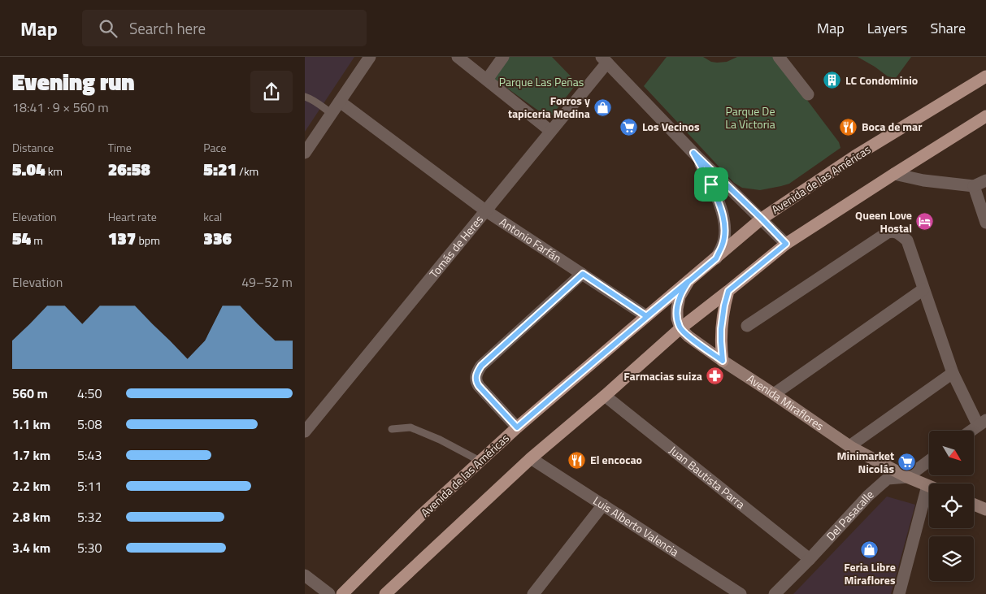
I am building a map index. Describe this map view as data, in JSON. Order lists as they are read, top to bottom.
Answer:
{
  "streets": {
    "main road": ["Avenida de las Américas"],
    "street": [
      "Antonio Farfán",
      "Tomás de Heres",
      "Avenida Miraflores",
      "Juan Bautista Parra",
      "Del Pasacalle",
      "Luis Alberto Valencia"
    ]
  },
  "crossings": [
    ["Avenida de las Américas", "Antonio Farfán"],
    ["Antonio Farfán", "Tomás de Heres"],
    ["Avenida Miraflores", "Del Pasacalle"],
    ["Juan Bautista Parra", "Del Pasacalle"]
  ],
  "parks": ["Parque Las Peñas", "Parque De La Victoria"],
  "places": {
    "building": ["LC Condominio"],
    "shop": ["Forros y tapiceria Medina", "Feria Libre Miraflores"],
    "supermarket": ["Los Vecinos", "Minimarket Nicolás"],
    "restaurant": ["Boca de mar", "El encocao"],
    "hotel": ["Queen Love Hostal"],
    "pharmacy": ["Farmacias suiza"]
  },
  "north": "bottom right",
  "page": {
    "header": "Map",
    "search": "Search here",
    "nav": ["Map", "Layers", "Share"],
    "heading": ["Evening run", "18:41 · 9 × 560 m"],
    "stats": [
      ["Distance", "5.04 km"],
      ["Time", "26:58"],
      ["Pace", "5:21 /km"],
      ["Elevation", "54 m"],
      ["Heart rate", "137 bpm"],
      ["kcal", "336"]
    ],
    "chart": ["Elevation", "49–52 m"],
    "list": [
      {
        "name": "560 m",
        "note": "4:50"
      },
      {
        "name": "1.1 km",
        "note": "5:08"
      },
      {
        "name": "1.7 km",
        "note": "5:43"
      },
      {
        "name": "2.2 km",
        "note": "5:11"
      },
      {
        "name": "2.8 km",
        "note": "5:32"
      },
      {
        "name": "3.4 km",
        "note": "5:30"
      }
    ]
  }
}
